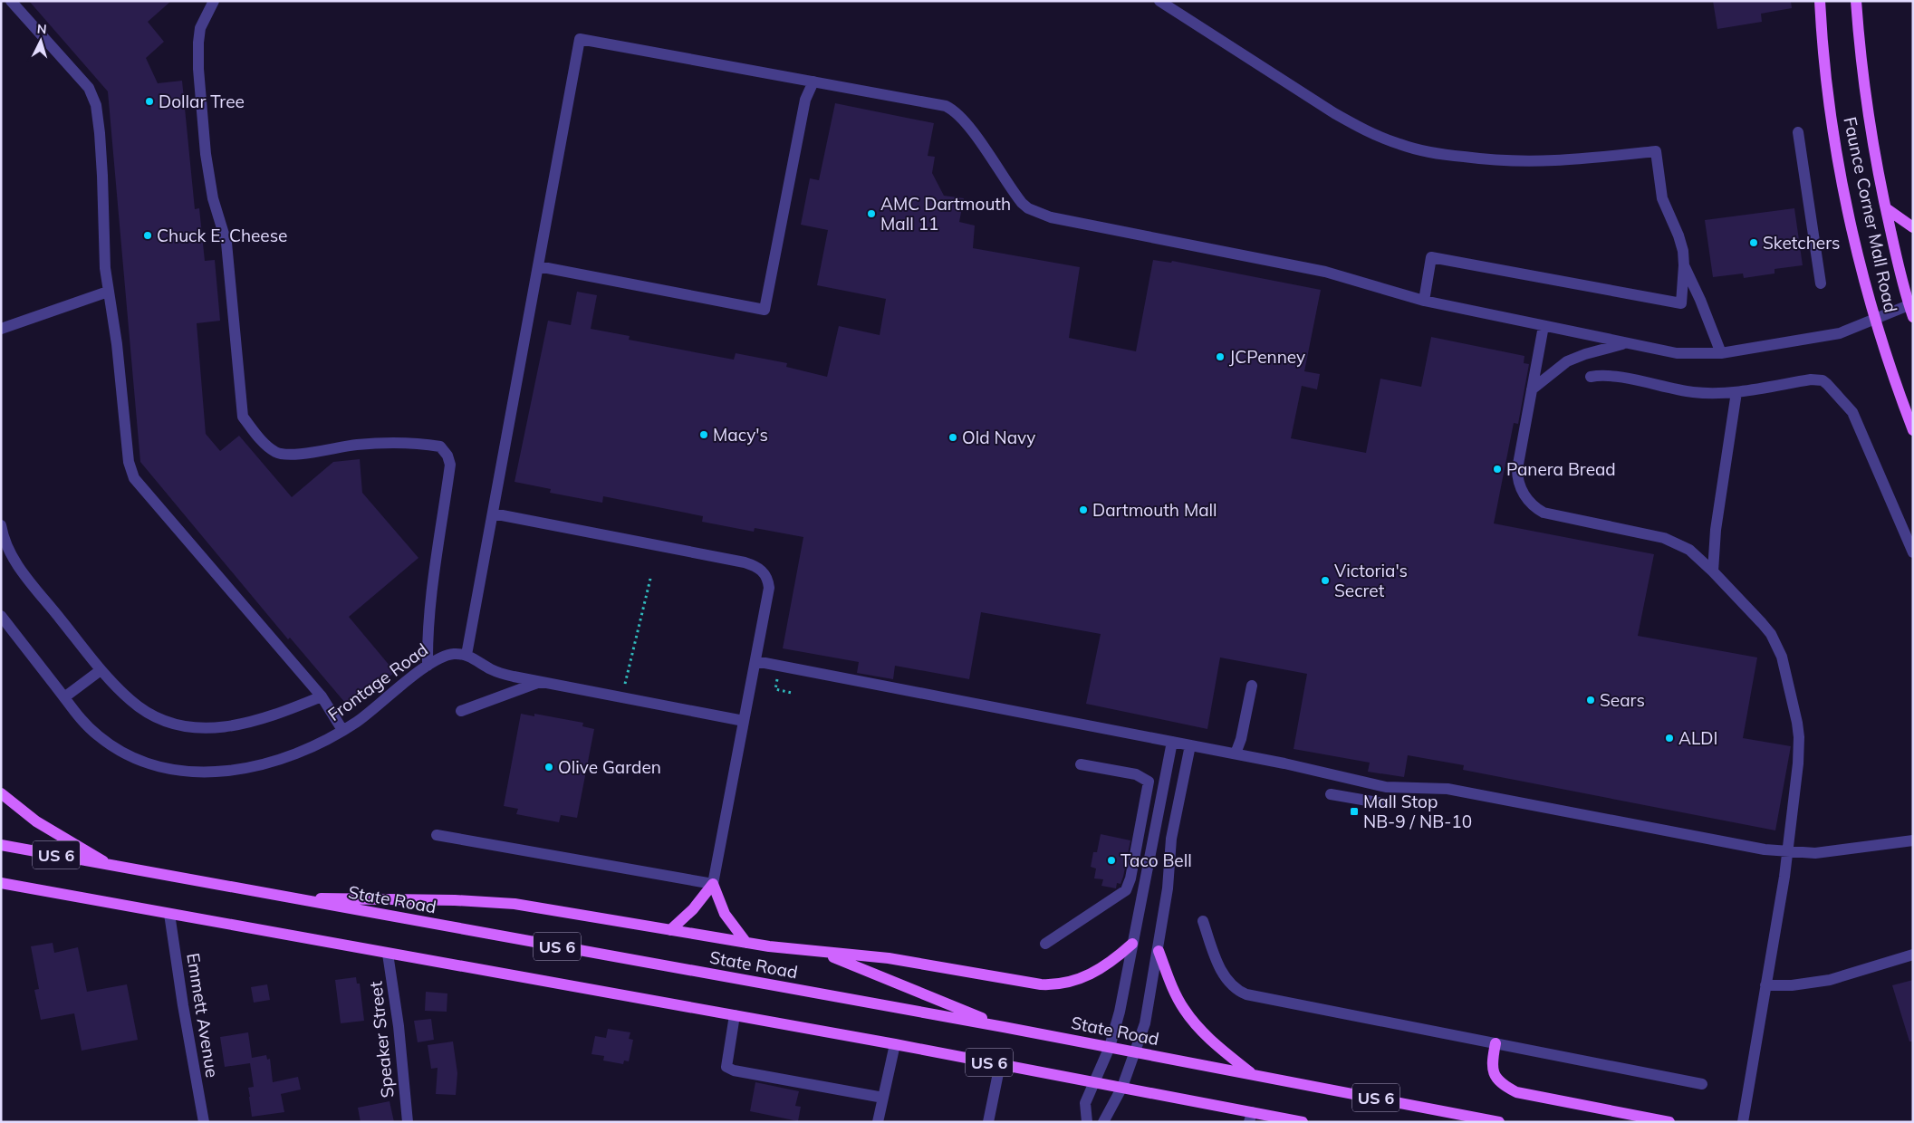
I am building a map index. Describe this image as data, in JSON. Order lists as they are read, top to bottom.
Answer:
{
  "streets": {
    "main road": ["Faunce Corner Mall Road", "US 6", "State Road"],
    "street": ["Frontage Road", "Emmett Avenue", "Speaker Street"]
  },
  "crossings": [
    ["US 6", "Emmett Avenue"],
    ["US 6", "Speaker Street"]
  ],
  "places": {
    "other": [
      "Dollar Tree",
      "AMC Dartmouth Mall 11",
      "Chuck E. Cheese",
      "Sketchers",
      "JCPenney",
      "Macy's",
      "Old Navy",
      "Panera Bread",
      "Dartmouth Mall",
      "Victoria's Secret",
      "Sears",
      "ALDI",
      "Olive Garden",
      "Taco Bell"
    ],
    "transit": ["Mall Stop NB-9 / NB-10"]
  },
  "north": "top"
}
